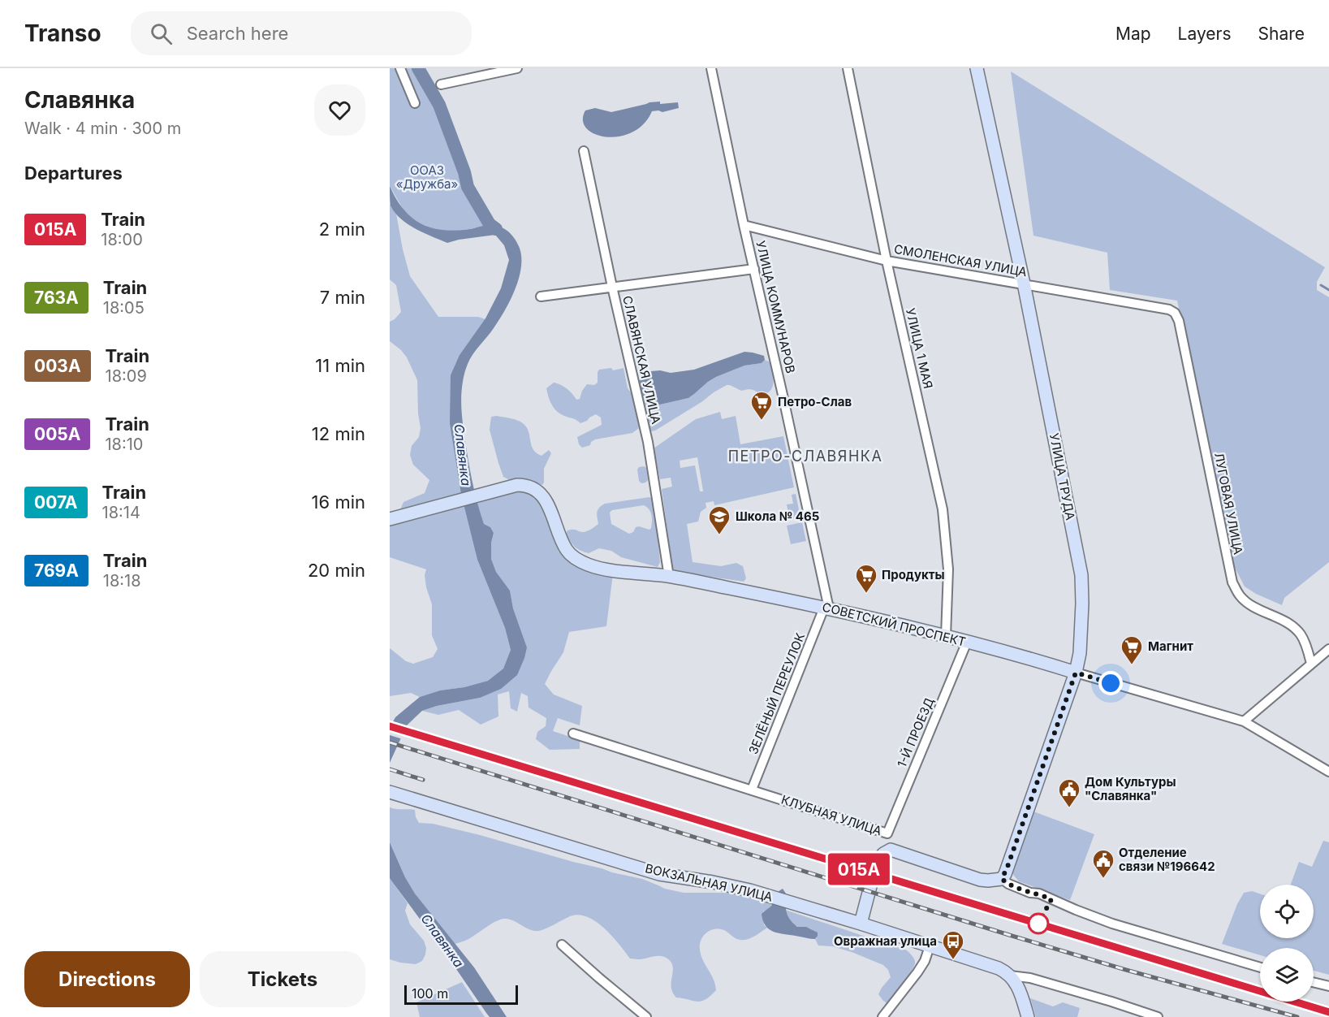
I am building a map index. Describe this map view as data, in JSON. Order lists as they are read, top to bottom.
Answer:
{
  "streets": {
    "street": [
      "СМОЛЕНСКАЯ УЛИЦА",
      "УЛИЦА КОММУНАРОВ",
      "УЛИЦА 1 МАЯ",
      "СЛАВЯНСКАЯ УЛИЦА",
      "УЛИЦА ТРУДА",
      "ЛУГОВАЯ УЛИЦА",
      "СОВЕТСКИЙ ПРОСПЕКТ",
      "ЗЕЛЁНЫЙ ПЕРЕУЛОК",
      "1-Й ПРОЕЗД",
      "КЛУБНАЯ УЛИЦА",
      "ВОКЗАЛЬНАЯ УЛИЦА"
    ]
  },
  "crossings": [
    ["СМОЛЕНСКАЯ УЛИЦА", "УЛИЦА КОММУНАРОВ"],
    ["СМОЛЕНСКАЯ УЛИЦА", "УЛИЦА 1 МАЯ"],
    ["СМОЛЕНСКАЯ УЛИЦА", "УЛИЦА ТРУДА"],
    ["СМОЛЕНСКАЯ УЛИЦА", "ЛУГОВАЯ УЛИЦА"],
    ["УЛИЦА КОММУНАРОВ", "СОВЕТСКИЙ ПРОСПЕКТ"],
    ["УЛИЦА КОММУНАРОВ", "ЗЕЛЁНЫЙ ПЕРЕУЛОК"],
    ["УЛИЦА 1 МАЯ", "СОВЕТСКИЙ ПРОСПЕКТ"],
    ["СЛАВЯНСКАЯ УЛИЦА", "СОВЕТСКИЙ ПРОСПЕКТ"],
    ["УЛИЦА ТРУДА", "СОВЕТСКИЙ ПРОСПЕКТ"],
    ["УЛИЦА ТРУДА", "КЛУБНАЯ УЛИЦА"],
    ["СОВЕТСКИЙ ПРОСПЕКТ", "ЗЕЛЁНЫЙ ПЕРЕУЛОК"],
    ["СОВЕТСКИЙ ПРОСПЕКТ", "1-Й ПРОЕЗД"],
    ["ЗЕЛЁНЫЙ ПЕРЕУЛОК", "КЛУБНАЯ УЛИЦА"],
    ["1-Й ПРОЕЗД", "КЛУБНАЯ УЛИЦА"]
  ],
  "districts": ["ПЕТРО-СЛАВЯНКА"],
  "water": ["Славянка"],
  "parks": ["ООАЗ «Дружба»"],
  "places": {
    "supermarket": ["Петро-Слав", "Продукты", "Магнит"],
    "school or university": ["Школа № 465"],
    "public building": ["Дом Культуры \"Славянка\"", "Отделение связи №196642"],
    "bus stop": ["Овражная улица"]
  },
  "scale_bar": "100 m",
  "page": {
    "header": "Transo",
    "search": "Search here",
    "nav": ["Map", "Layers", "Share"],
    "heading": [
      ["Славянка", "Walk · 4 min · 300 m"],
      "Departures"
    ],
    "on_map": "015А",
    "list": [
      {
        "mark": "015А",
        "name": "Train",
        "note": "18:00",
        "value": "2 min"
      },
      {
        "mark": "763А",
        "name": "Train",
        "note": "18:05",
        "value": "7 min"
      },
      {
        "mark": "003А",
        "name": "Train",
        "note": "18:09",
        "value": "11 min"
      },
      {
        "mark": "005А",
        "name": "Train",
        "note": "18:10",
        "value": "12 min"
      },
      {
        "mark": "007А",
        "name": "Train",
        "note": "18:14",
        "value": "16 min"
      },
      {
        "mark": "769А",
        "name": "Train",
        "note": "18:18",
        "value": "20 min"
      }
    ],
    "buttons": ["Directions", "Tickets"],
    "scale": "100 m"
  }
}
